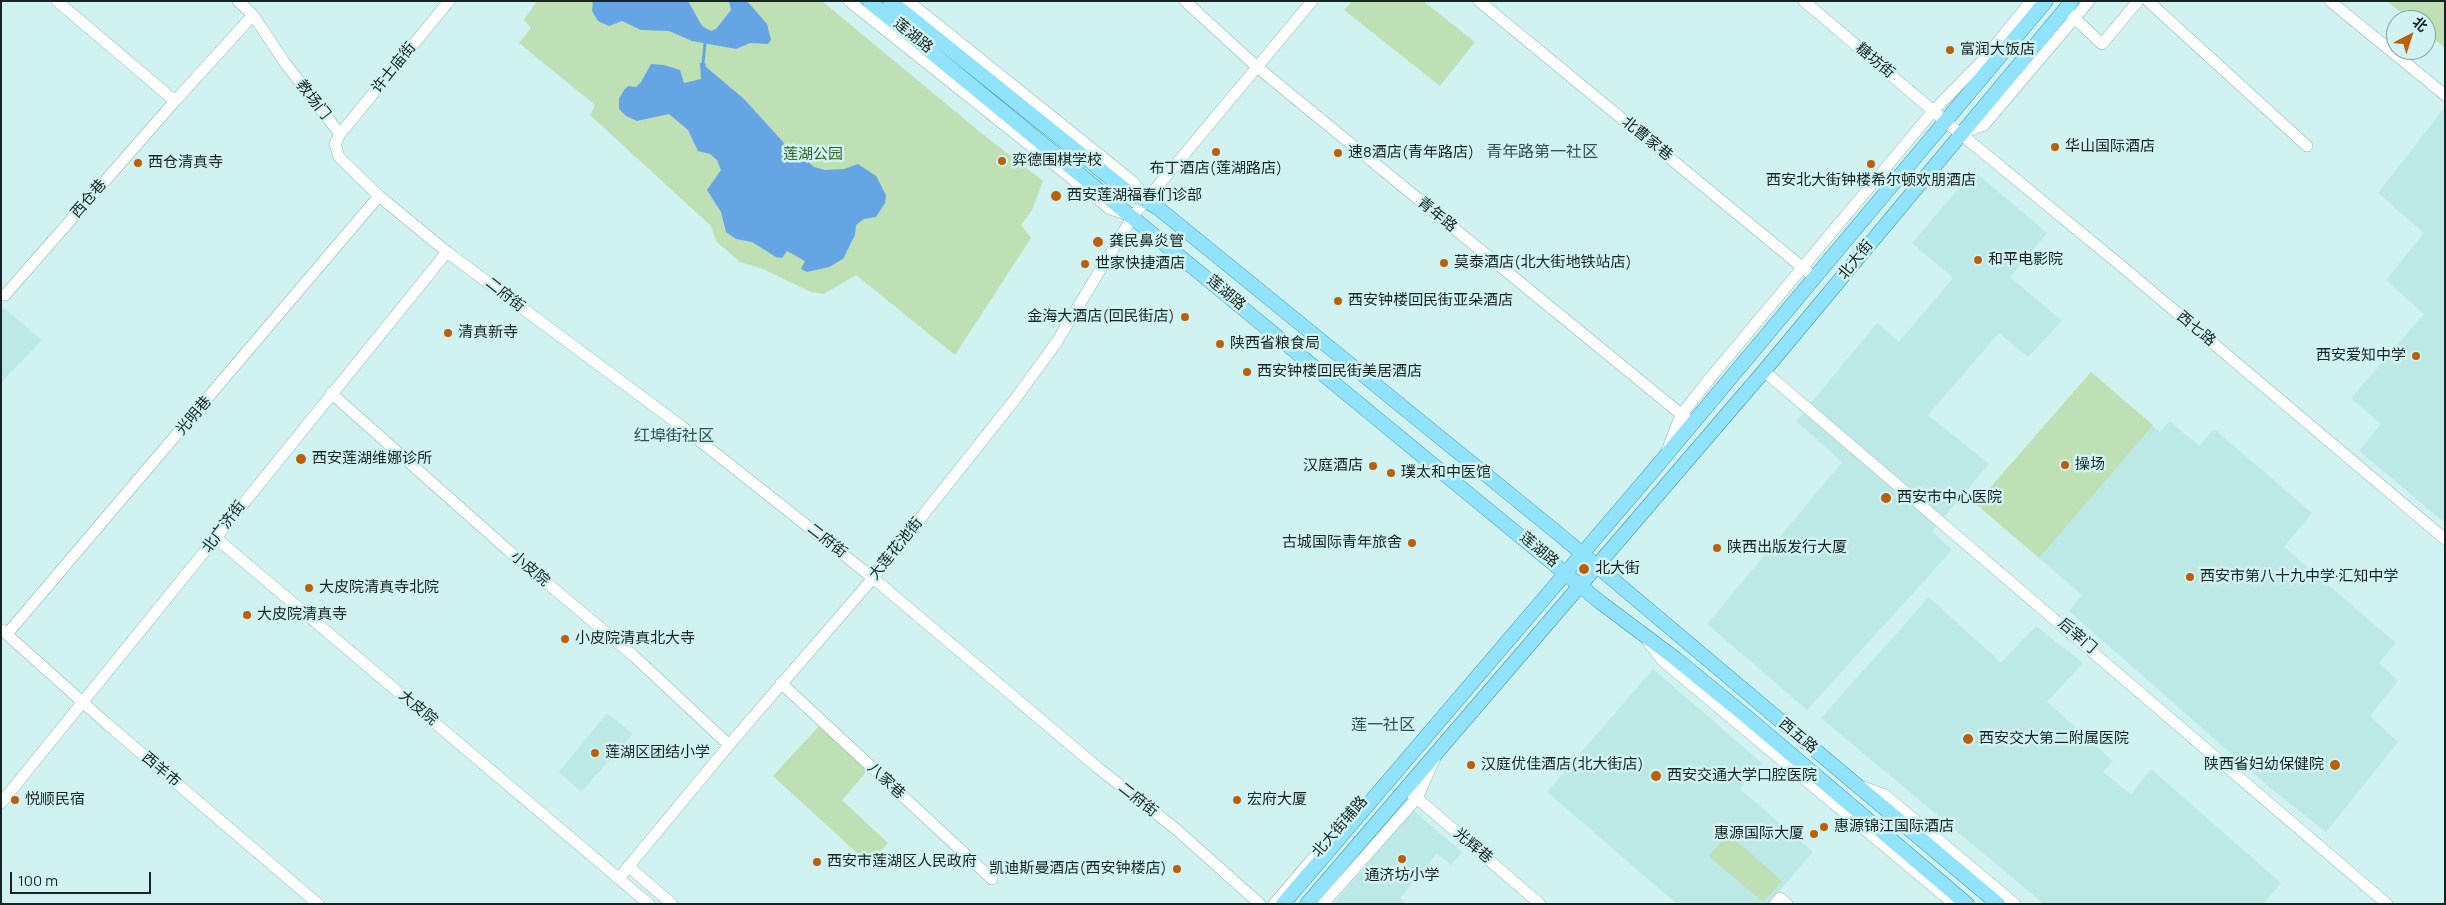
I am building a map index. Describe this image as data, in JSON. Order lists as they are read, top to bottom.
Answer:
{
  "streets": {
    "main road": ["莲湖路", "北大街", "西五路"],
    "street": [
      "糖坊街",
      "许士庙街",
      "教场门",
      "北曹家巷",
      "西仓巷",
      "青年路",
      "二府街",
      "西七路",
      "光明巷",
      "北广济街",
      "大莲花池街",
      "小皮院",
      "后宰门",
      "大皮院",
      "西羊市",
      "八家巷",
      "北大街辅路",
      "光辉巷"
    ]
  },
  "crossings": [
    ["莲湖路", "北大街"],
    ["莲湖路", "大莲花池街"],
    ["莲湖路", "西五路"],
    ["糖坊街", "北大街"],
    ["糖坊街", "西七路"],
    ["许士庙街", "教场门"],
    ["教场门", "西仓巷"],
    ["教场门", "二府街"],
    ["教场门", "光明巷"],
    ["北曹家巷", "北大街"],
    ["青年路", "北大街"],
    ["青年路", "大莲花池街"],
    ["北大街", "西七路"],
    ["北大街", "后宰门"],
    ["北大街", "西五路"],
    ["北大街", "北大街辅路"],
    ["北大街", "光辉巷"],
    ["二府街", "光明巷"],
    ["二府街", "北广济街"],
    ["二府街", "大莲花池街"],
    ["光明巷", "西羊市"],
    ["北广济街", "小皮院"],
    ["北广济街", "大皮院"],
    ["北广济街", "西羊市"],
    ["大莲花池街", "小皮院"],
    ["大莲花池街", "大皮院"],
    ["大莲花池街", "八家巷"]
  ],
  "districts": ["青年路第一社区", "红埠街社区", "莲一社区"],
  "parks": ["莲湖公园"],
  "places": [
    "富润大饭店",
    "华山国际酒店",
    "布丁酒店(莲湖路店)",
    "速8酒店(青年路店)",
    "弈德围棋学校",
    "西仓清真寺",
    "西安北大街钟楼希尔顿欢朋酒店",
    "西安莲湖福春们诊部",
    "龚民鼻炎管",
    "和平电影院",
    "莫泰酒店(北大街地铁站店)",
    "世家快捷酒店",
    "西安钟楼回民街亚朵酒店",
    "金海大酒店(回民街店)",
    "清真新寺",
    "陕西省粮食局",
    "西安爱知中学",
    "西安钟楼回民街美居酒店",
    "西安莲湖维娜诊所",
    "操场",
    "汉庭酒店",
    "璞太和中医馆",
    "西安市中心医院",
    "古城国际青年旅舍",
    "陕西出版发行大厦",
    "北大街",
    "西安市第八十九中学·汇知中学",
    "大皮院清真寺北院",
    "大皮院清真寺",
    "小皮院清真北大寺",
    "西安交大第二附属医院",
    "莲湖区团结小学",
    "汉庭优佳酒店(北大街店)",
    "陕西省妇幼保健院",
    "西安交通大学口腔医院",
    "悦顺民宿",
    "宏府大厦",
    "惠源锦江国际酒店",
    "惠源国际大厦",
    "通济坊小学",
    "西安市莲湖区人民政府",
    "凯迪斯曼酒店(西安钟楼店)"
  ],
  "scale_bar": "100 m",
  "north": "top right"
}
